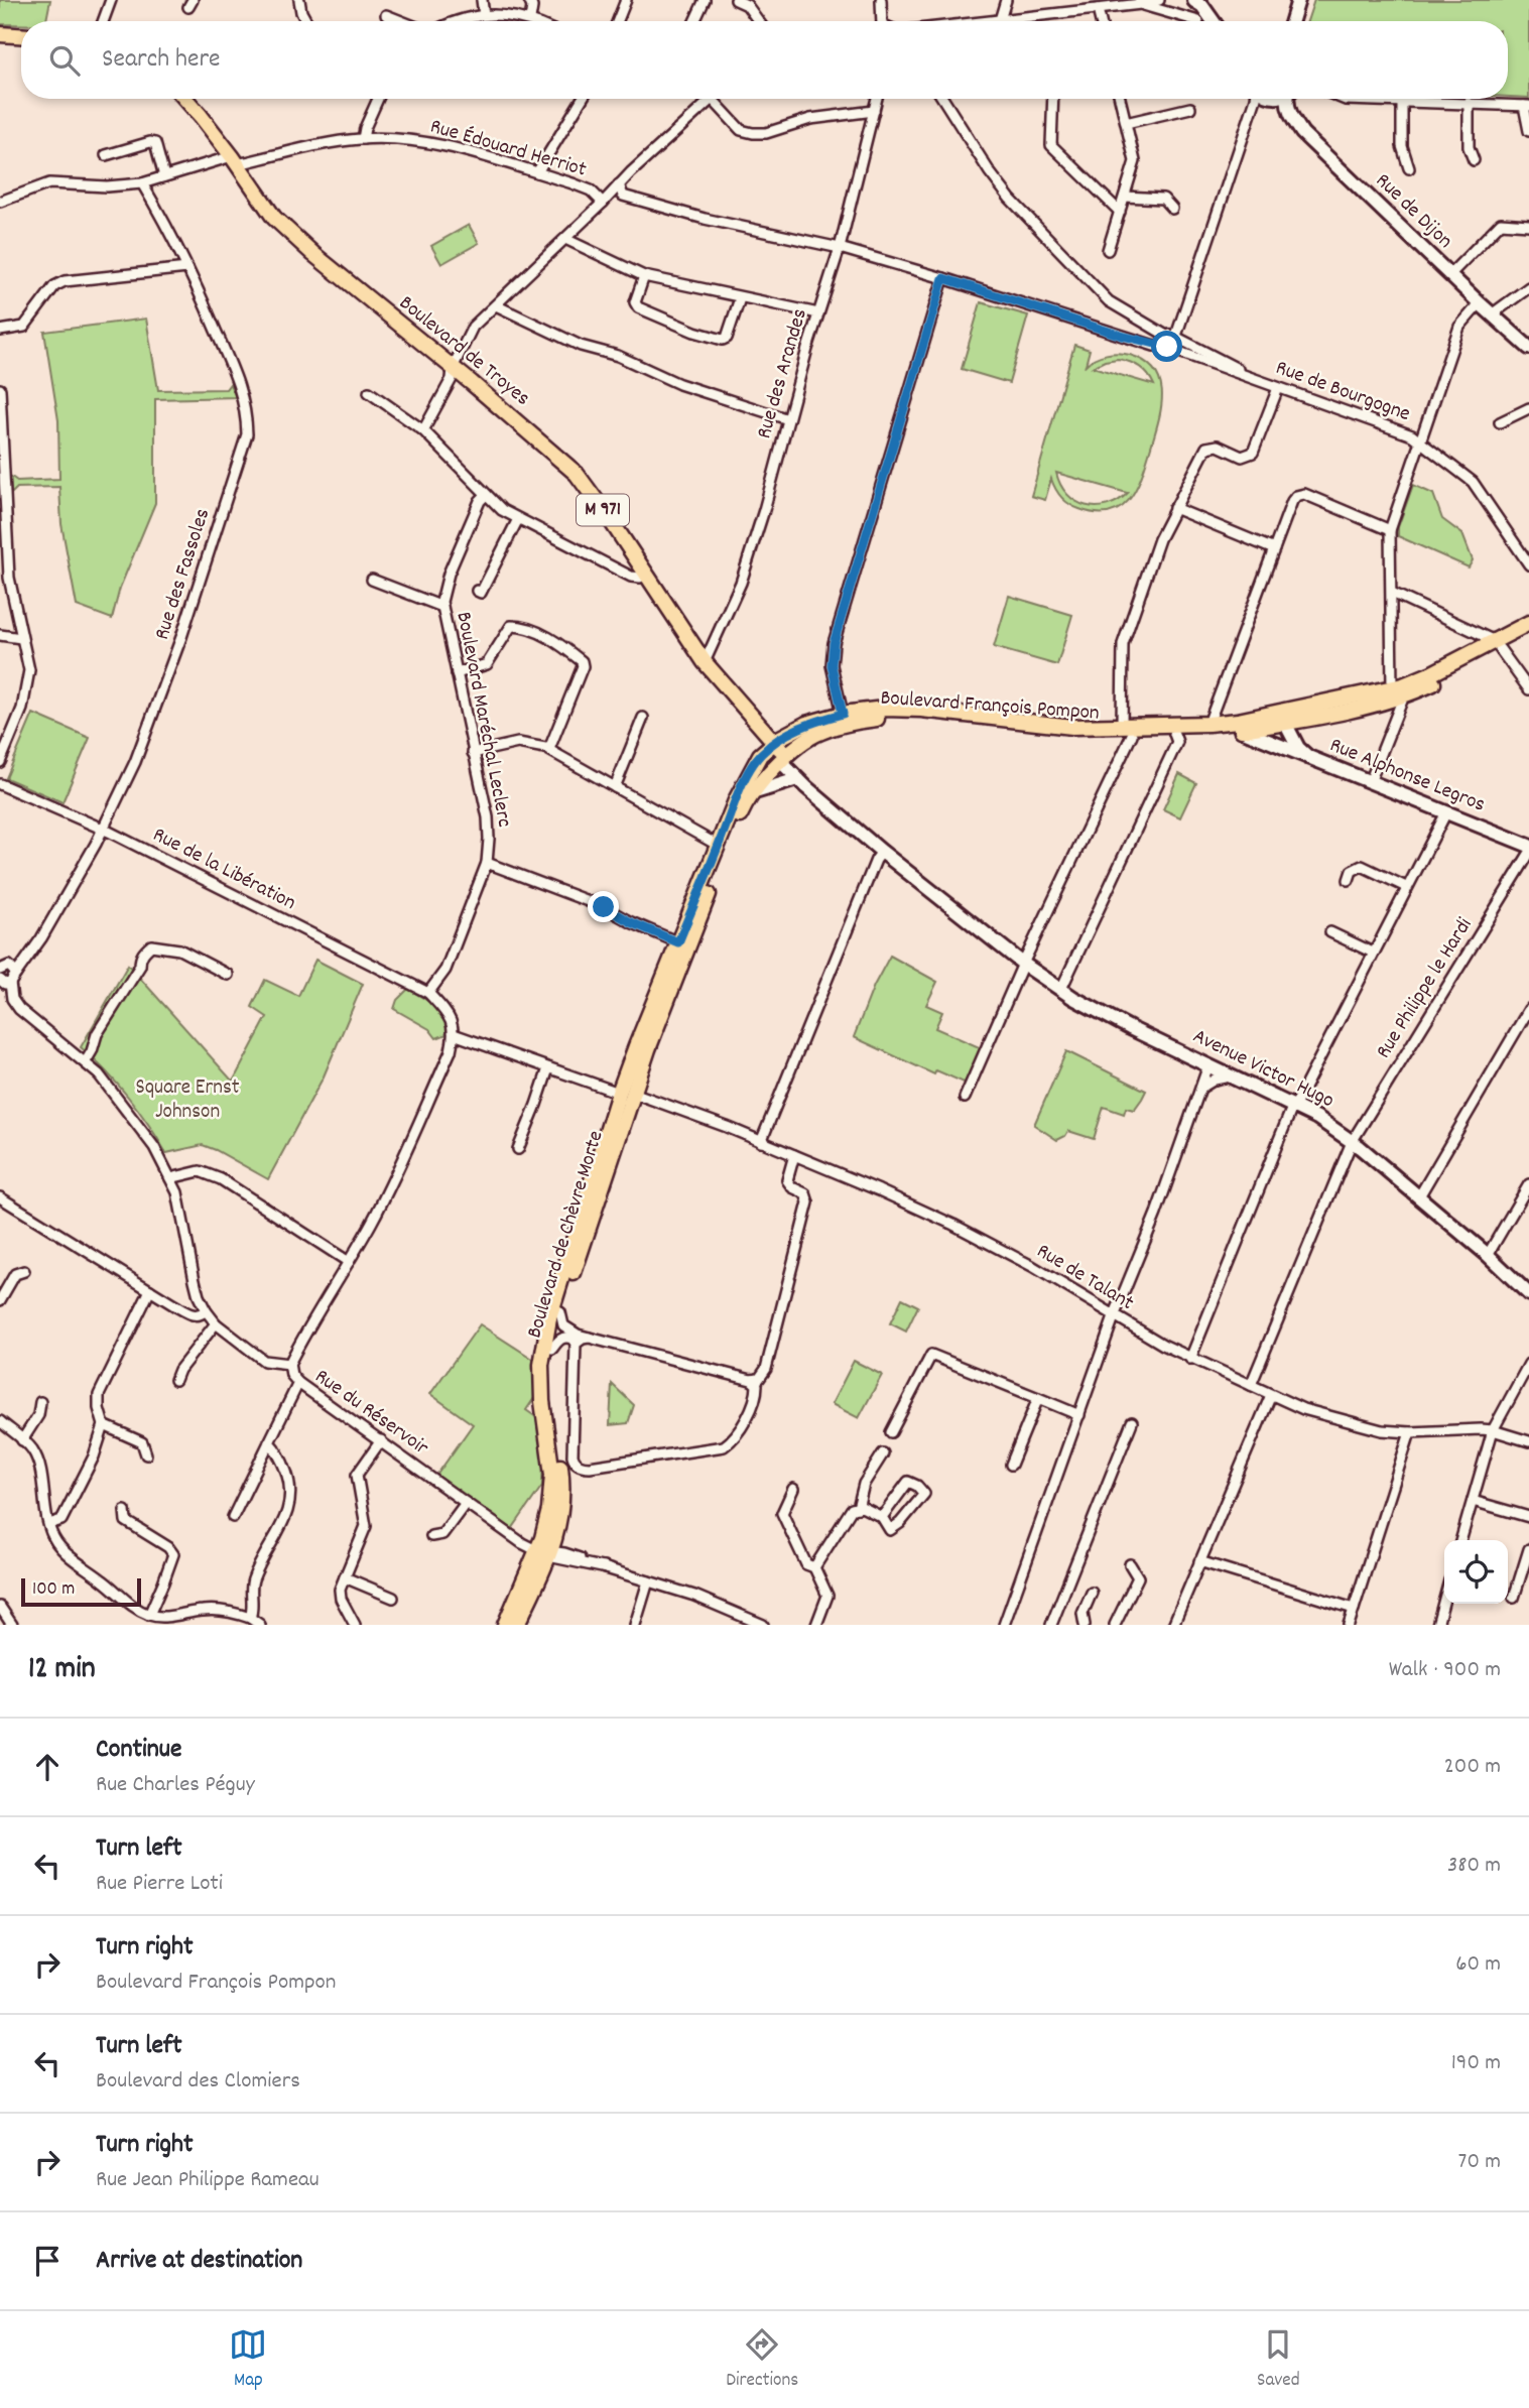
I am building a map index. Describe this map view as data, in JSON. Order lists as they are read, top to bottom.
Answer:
{
  "streets": {
    "main road": [
      "Rue de Dijon",
      "Boulevard de Troyes",
      "M 971",
      "Boulevard François Pompon",
      "Rue Alphonse Legros",
      "Avenue Victor Hugo",
      "Boulevard de Chèvre Morte"
    ],
    "street": [
      "Rue Édouard Herriot",
      "Rue des Arandes",
      "Rue de Bourgogne",
      "Rue des Fassoles",
      "Boulevard Maréchal Leclerc",
      "Rue de la Libération",
      "Rue Philippe le Hardi",
      "Rue de Talant",
      "Rue du Réservoir"
    ]
  },
  "crossings": [
    ["Rue Édouard Herriot", "Boulevard de Troyes"],
    ["Rue Édouard Herriot", "Rue des Fassoles"],
    ["Boulevard de Troyes", "Rue des Arandes"],
    ["Boulevard de Troyes", "Avenue Victor Hugo"],
    ["Rue des Arandes", "Avenue Victor Hugo"],
    ["Rue des Fassoles", "Rue de la Libération"],
    ["Rue des Fassoles", "Rue du Réservoir"],
    ["Boulevard François Pompon", "Rue Alphonse Legros"],
    ["Boulevard François Pompon", "Avenue Victor Hugo"],
    ["Boulevard Maréchal Leclerc", "Rue de la Libération"],
    ["Rue Alphonse Legros", "Rue Philippe le Hardi"],
    ["Rue Philippe le Hardi", "Avenue Victor Hugo"],
    ["Rue Philippe le Hardi", "Rue de Talant"],
    ["Boulevard de Chèvre Morte", "Rue de Talant"],
    ["Boulevard de Chèvre Morte", "Rue du Réservoir"]
  ],
  "parks": ["Square Ernst Johnson"],
  "scale_bar": "100 m",
  "page": {
    "search": "Search here",
    "scale": "100 m",
    "heading": ["12 min", "Walk · 900 m"],
    "list": [
      ["Continue", "Rue Charles Péguy", "200 m"],
      ["Turn left", "Rue Pierre Loti", "380 m"],
      ["Turn right", "Boulevard François Pompon", "60 m"],
      ["Turn left", "Boulevard des Clomiers", "190 m"],
      ["Turn right", "Rue Jean Philippe Rameau", "70 m"],
      "Arrive at destination"
    ],
    "nav": ["Map", "Directions", "Saved"]
  }
}
